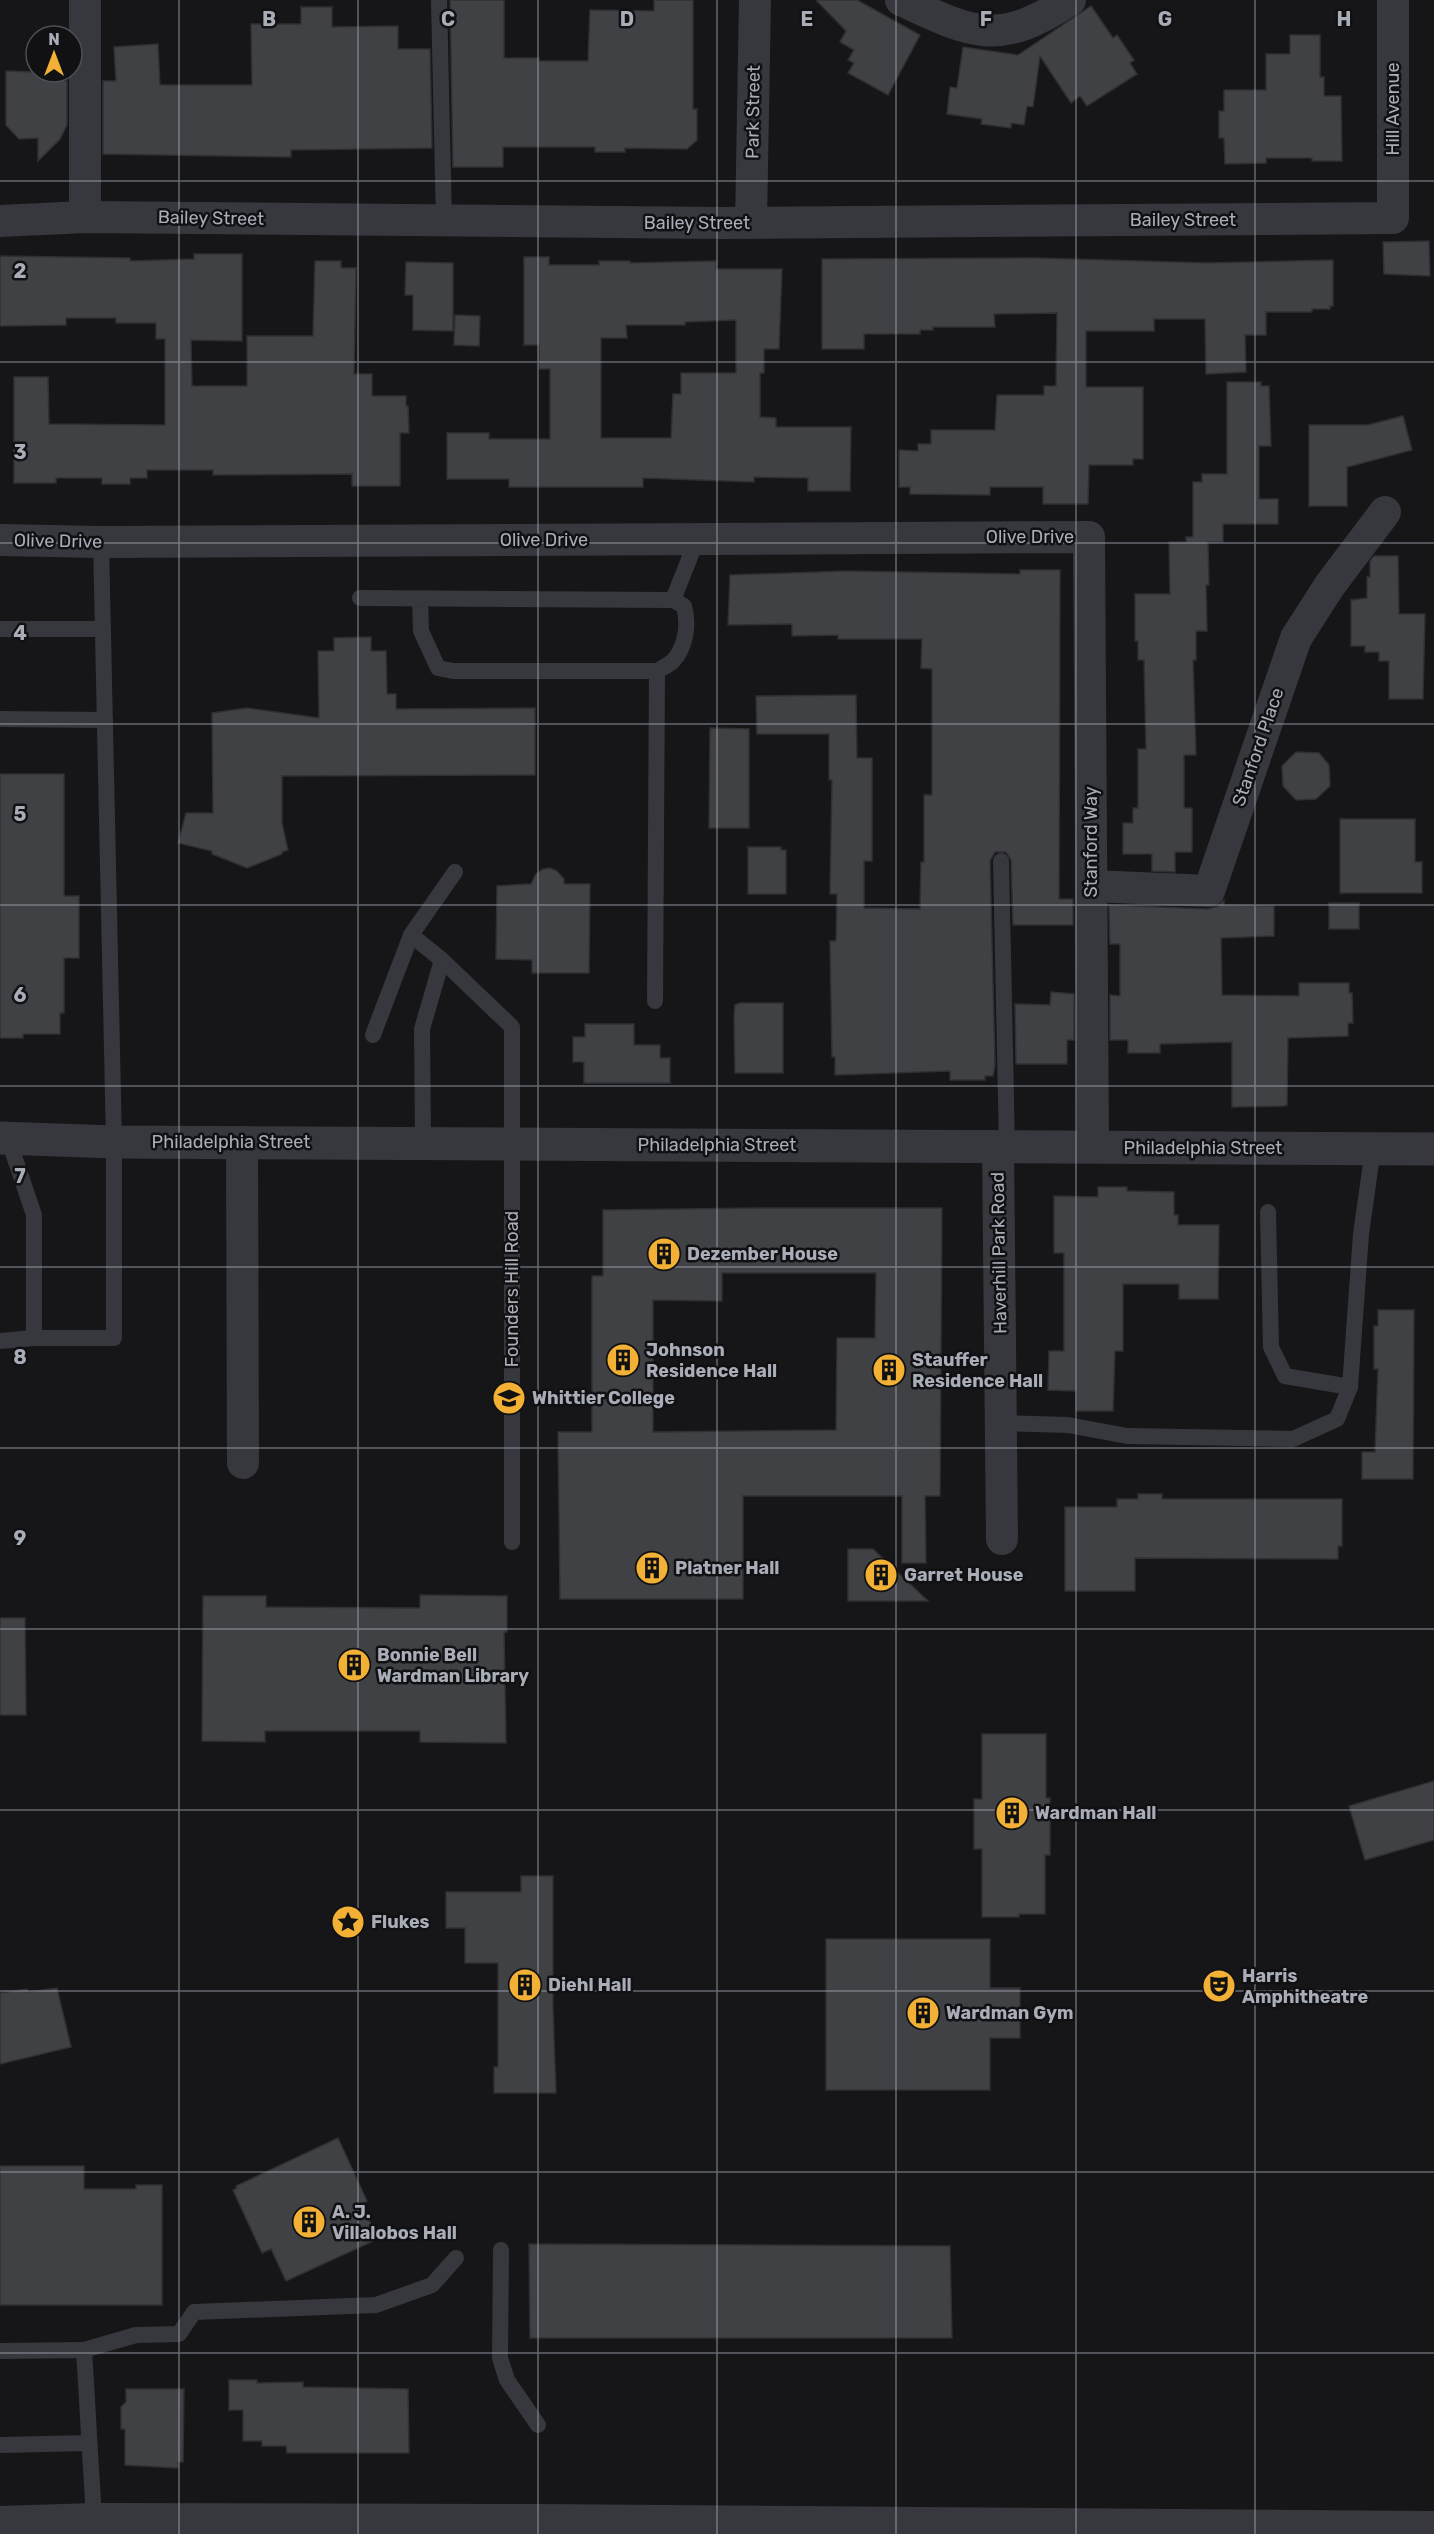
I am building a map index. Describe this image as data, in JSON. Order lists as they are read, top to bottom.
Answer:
{
  "streets": {
    "street": [
      "Hill Avenue",
      "Park Street",
      "Bailey Street",
      "Olive Drive",
      "Stanford Place",
      "Stanford Way",
      "Philadelphia Street",
      "Haverhill Park Road"
    ],
    "lane": ["Founders Hill Road"]
  },
  "crossings": [
    ["Hill Avenue", "Bailey Street"],
    ["Park Street", "Bailey Street"],
    ["Olive Drive", "Stanford Way"],
    ["Stanford Place", "Stanford Way"],
    ["Stanford Way", "Philadelphia Street"],
    ["Philadelphia Street", "Haverhill Park Road"],
    ["Philadelphia Street", "Founders Hill Road"]
  ],
  "places": {
    "building": [
      "Dezember House",
      "Johnson Residence Hall",
      "Stauffer Residence Hall",
      "Platner Hall",
      "Garret House",
      "Bonnie Bell Wardman Library",
      "Wardman Hall",
      "Diehl Hall",
      "Wardman Gym",
      "A. J. Villalobos Hall"
    ],
    "school or university": ["Whittier College"],
    "place": ["Flukes"],
    "theatre": ["Harris Amphitheatre"]
  },
  "north": "top",
  "grid": {
    "columns": [
      "B",
      "C",
      "D",
      "E",
      "F",
      "G",
      "H"
    ],
    "rows": [
      "2",
      "3",
      "4",
      "5",
      "6",
      "7",
      "8",
      "9"
    ]
  }
}
